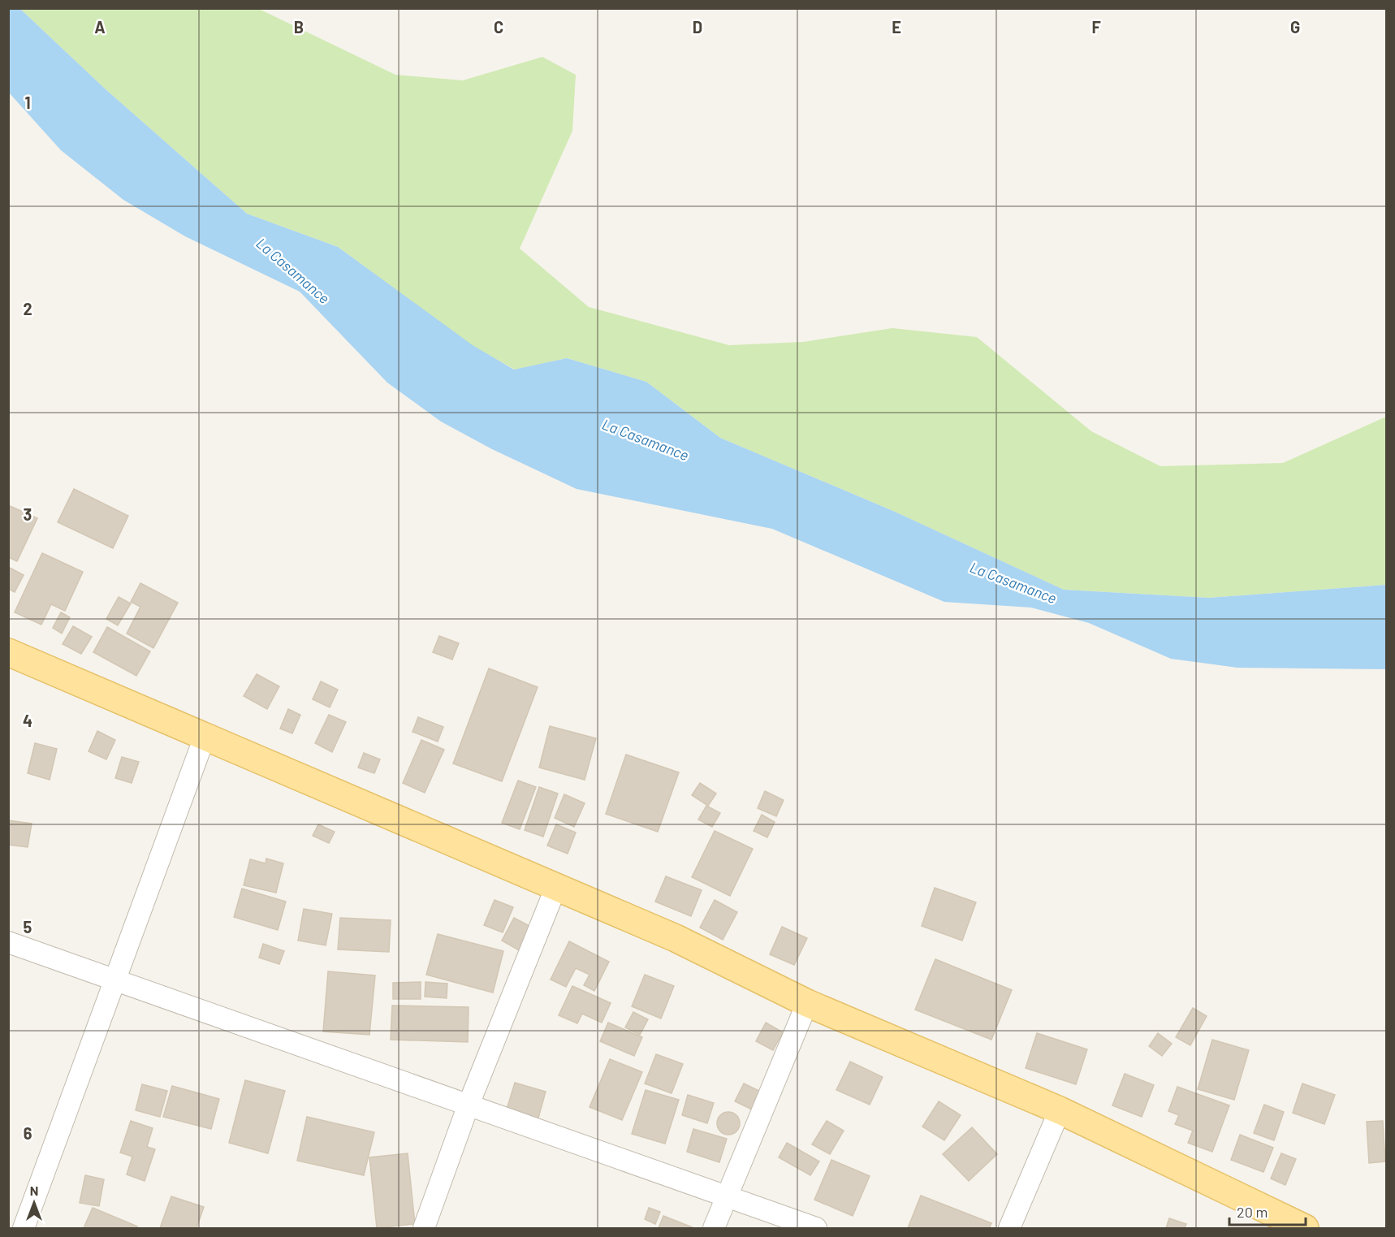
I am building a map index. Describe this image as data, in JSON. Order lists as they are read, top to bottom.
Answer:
{
  "water": ["La Casamance"],
  "scale_bar": "20 m",
  "north": "top",
  "grid": {
    "columns": [
      "A",
      "B",
      "C",
      "D",
      "E",
      "F",
      "G"
    ],
    "rows": [
      "1",
      "2",
      "3",
      "4",
      "5",
      "6"
    ]
  }
}
